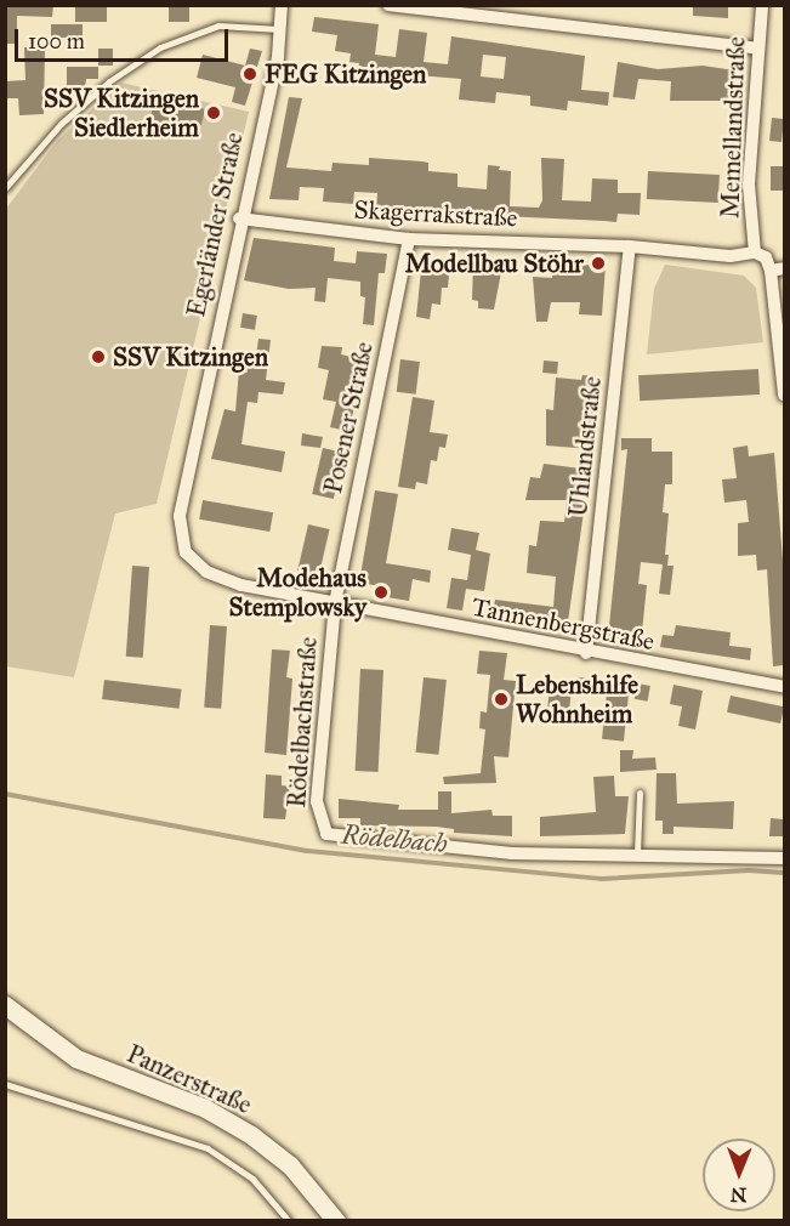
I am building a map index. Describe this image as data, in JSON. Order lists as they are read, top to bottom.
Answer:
{
  "streets": {
    "main road": ["Panzerstraße"],
    "street": [
      "Memellandstraße",
      "Skagerrakstraße",
      "Egerländer Straße",
      "Posener Straße",
      "Uhlandstraße",
      "Tannenbergstraße",
      "Rödelbachstraße"
    ]
  },
  "crossings": [
    ["Memellandstraße", "Skagerrakstraße"],
    ["Skagerrakstraße", "Egerländer Straße"],
    ["Skagerrakstraße", "Posener Straße"],
    ["Skagerrakstraße", "Uhlandstraße"],
    ["Egerländer Straße", "Posener Straße"],
    ["Egerländer Straße", "Tannenbergstraße"],
    ["Egerländer Straße", "Rödelbachstraße"],
    ["Posener Straße", "Tannenbergstraße"],
    ["Posener Straße", "Rödelbachstraße"],
    ["Uhlandstraße", "Tannenbergstraße"],
    ["Tannenbergstraße", "Rödelbachstraße"]
  ],
  "water": ["Rödelbach"],
  "places": [
    "FEG Kitzingen",
    "SSV Kitzingen Siedlerheim",
    "Modellbau Stöhr",
    "SSV Kitzingen",
    "Modehaus Stemplowsky",
    "Lebenshilfe Wohnheim"
  ],
  "scale_bar": "100 m",
  "north": "bottom"
}
